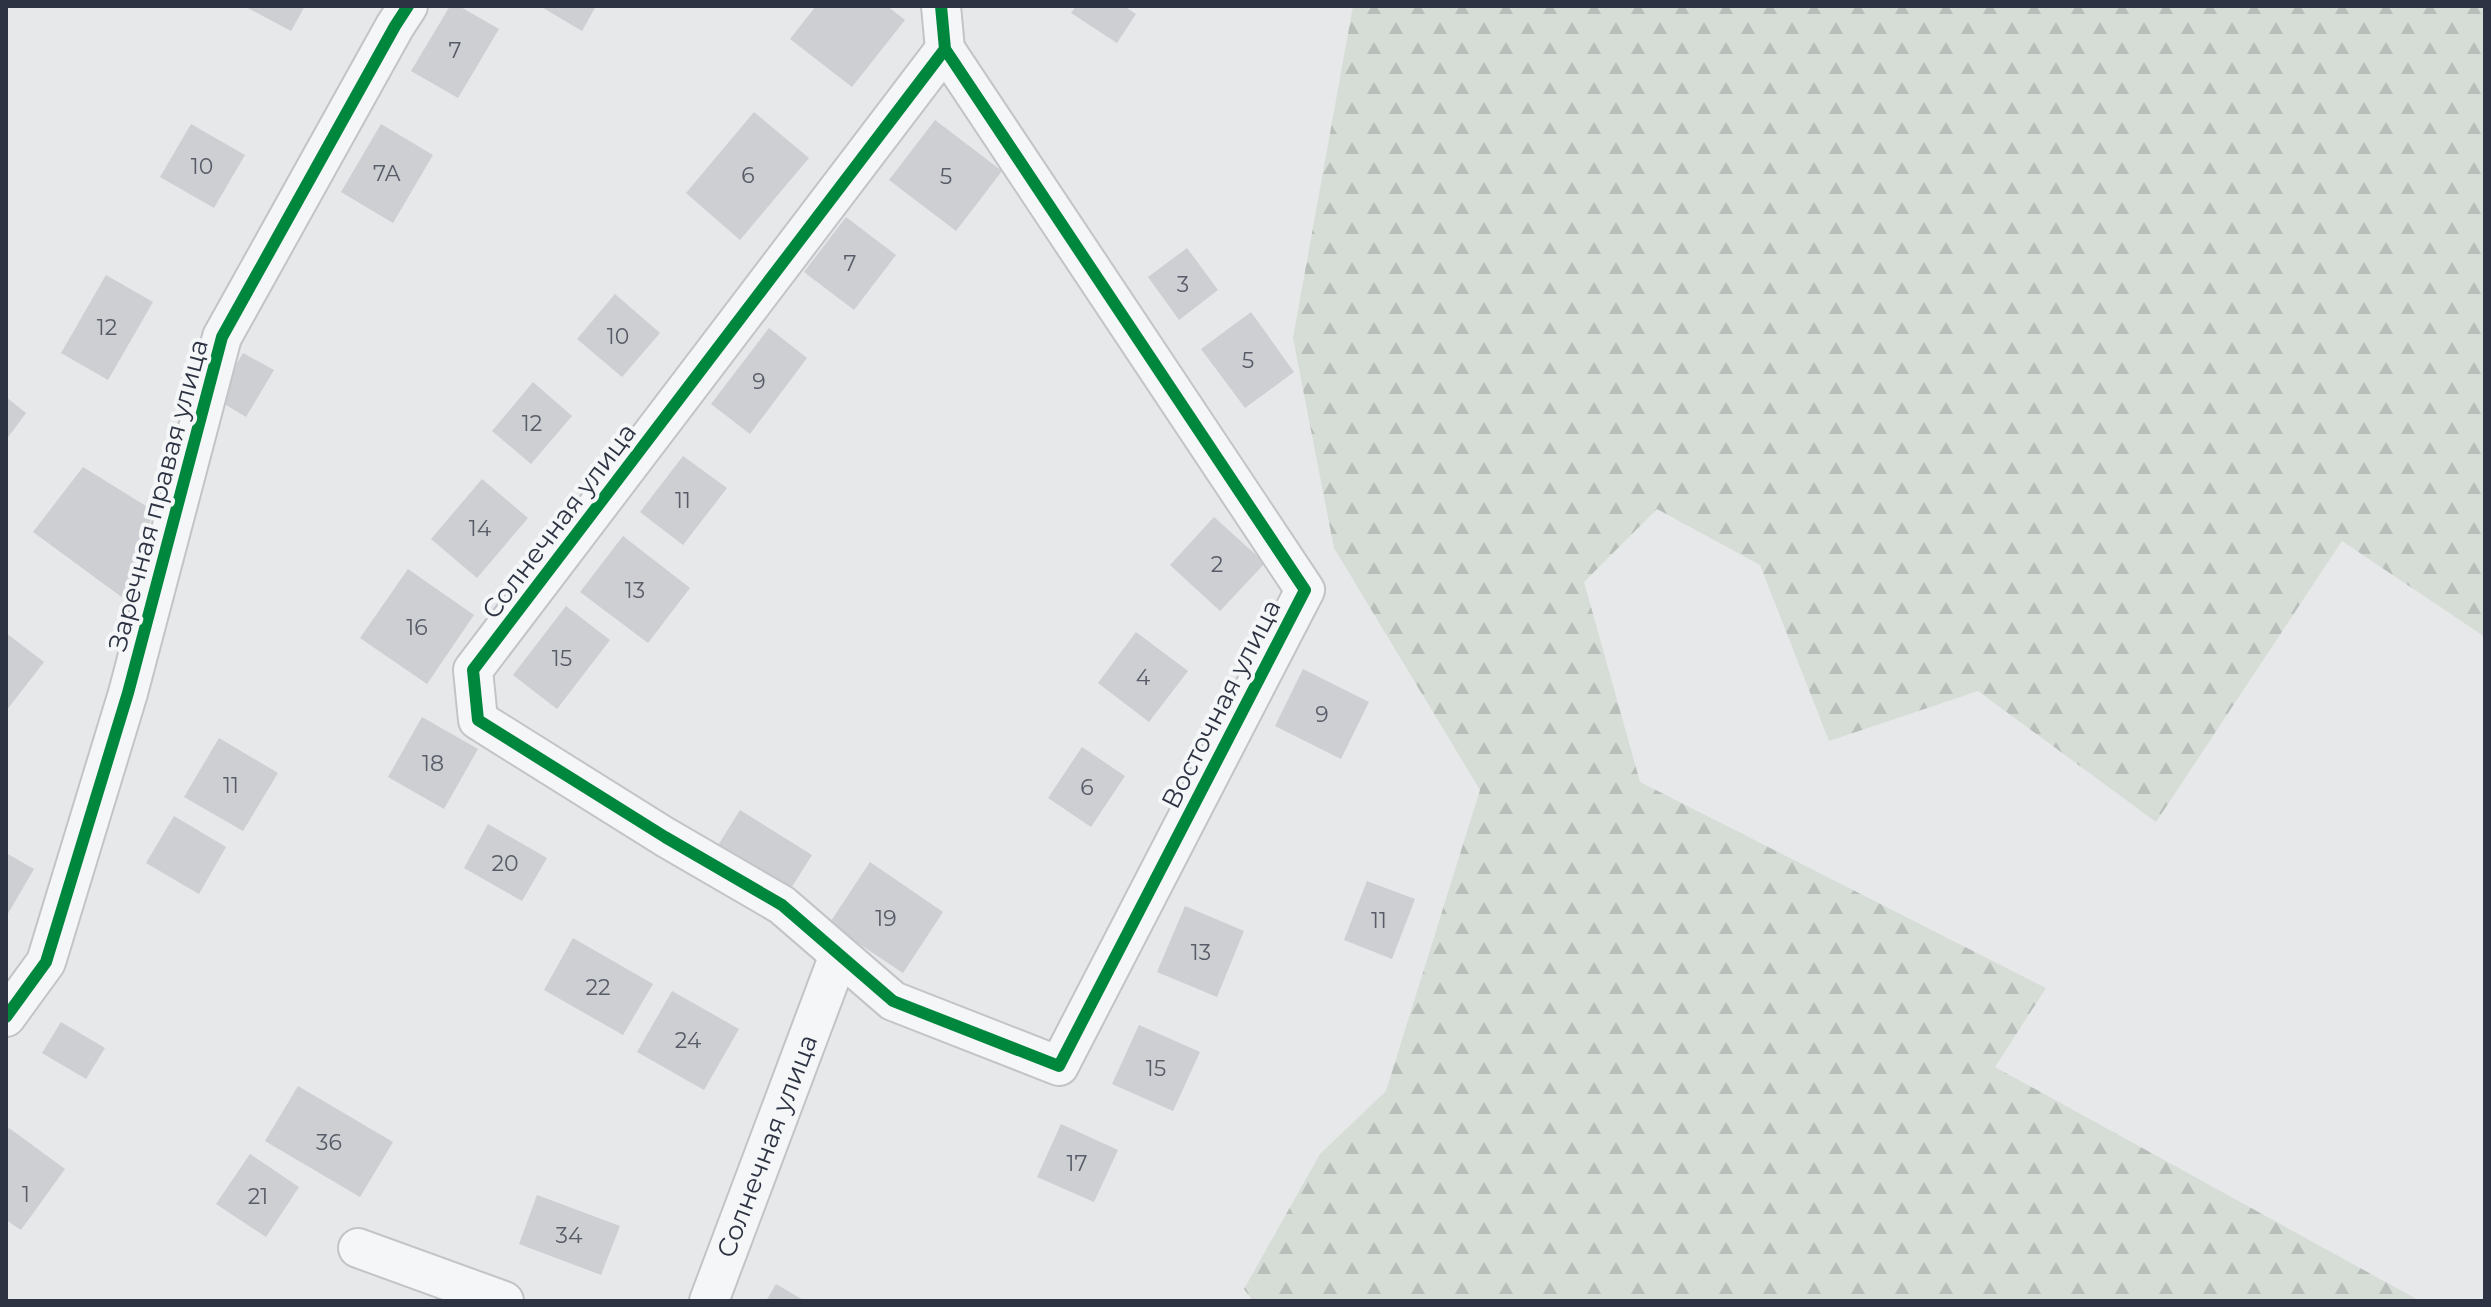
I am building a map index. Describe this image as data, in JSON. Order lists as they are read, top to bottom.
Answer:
{
  "streets": {
    "street": ["Заречная правая улица", "Солнечная улица", "Восточная улица"]
  },
  "crossings": [
    ["Солнечная улица", "Восточная улица"]
  ],
  "house_numbers": [
    "7",
    "10",
    "7А",
    "6",
    "5",
    "7",
    "3",
    "12",
    "10",
    "5",
    "9",
    "12",
    "11",
    "14",
    "2",
    "13",
    "16",
    "15",
    "4",
    "9",
    "18",
    "11",
    "6",
    "20",
    "19",
    "11",
    "13",
    "22",
    "24",
    "15",
    "36",
    "17",
    "1",
    "21",
    "34"
  ]
}
